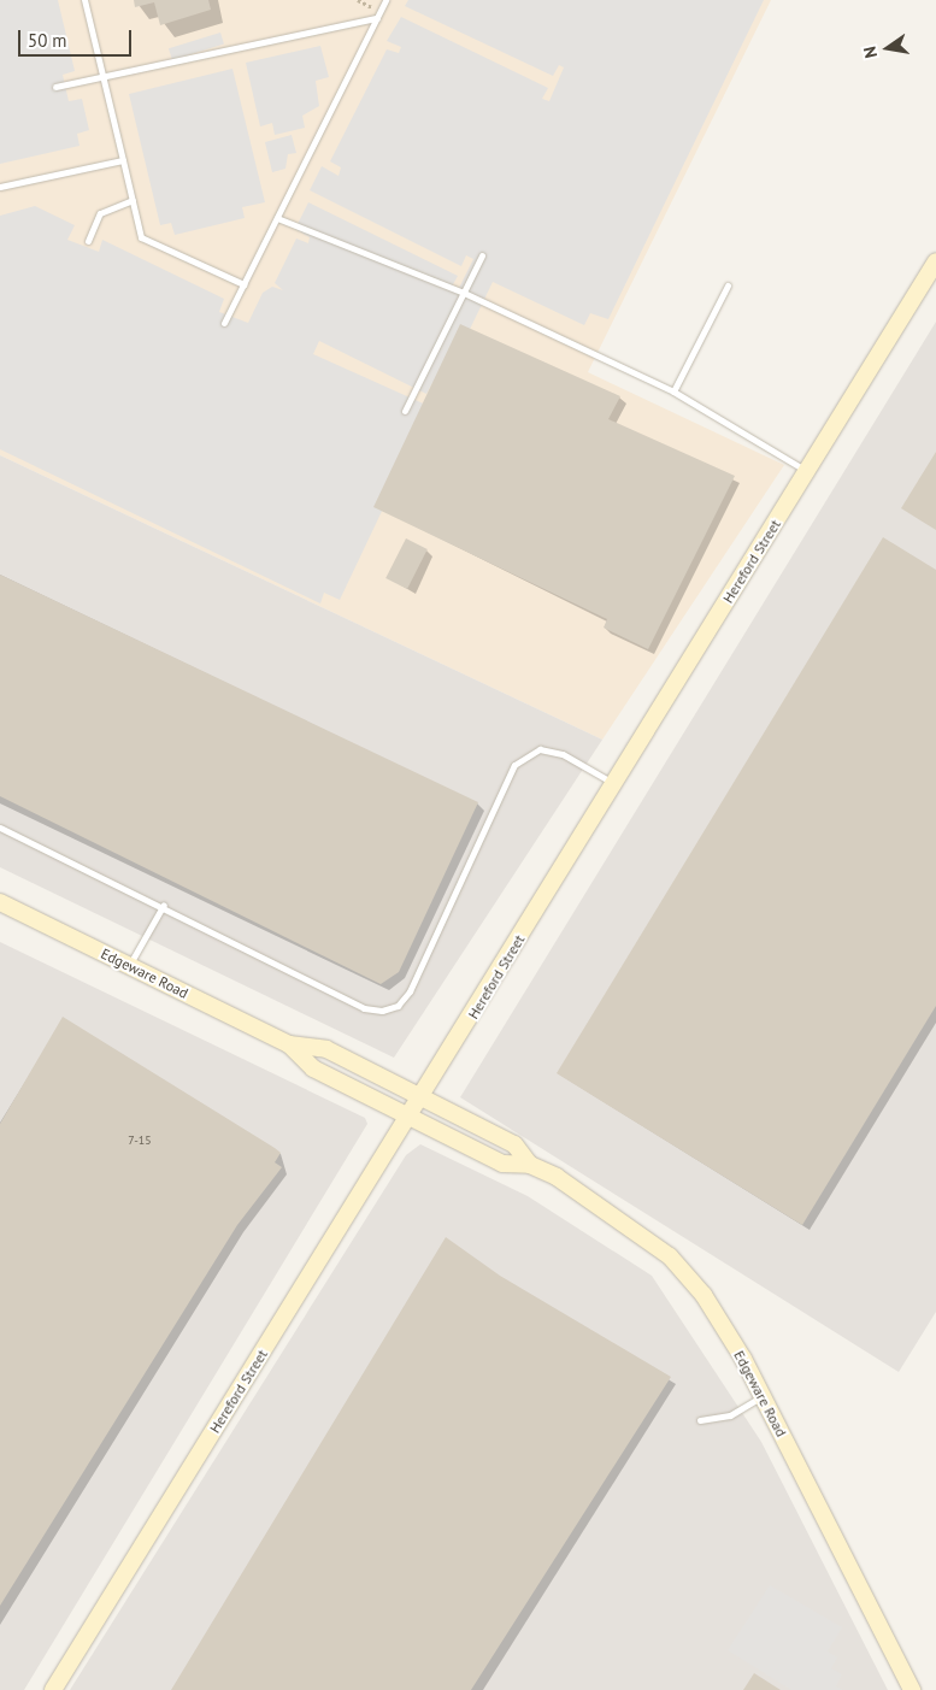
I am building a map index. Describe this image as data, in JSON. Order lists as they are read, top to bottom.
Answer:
{
  "streets": {
    "street": ["Hereford Street", "Edgeware Road"]
  },
  "crossings": [
    ["Hereford Street", "Edgeware Road"]
  ],
  "house_numbers": ["7-15"],
  "scale_bar": "50 m",
  "north": "left"
}
